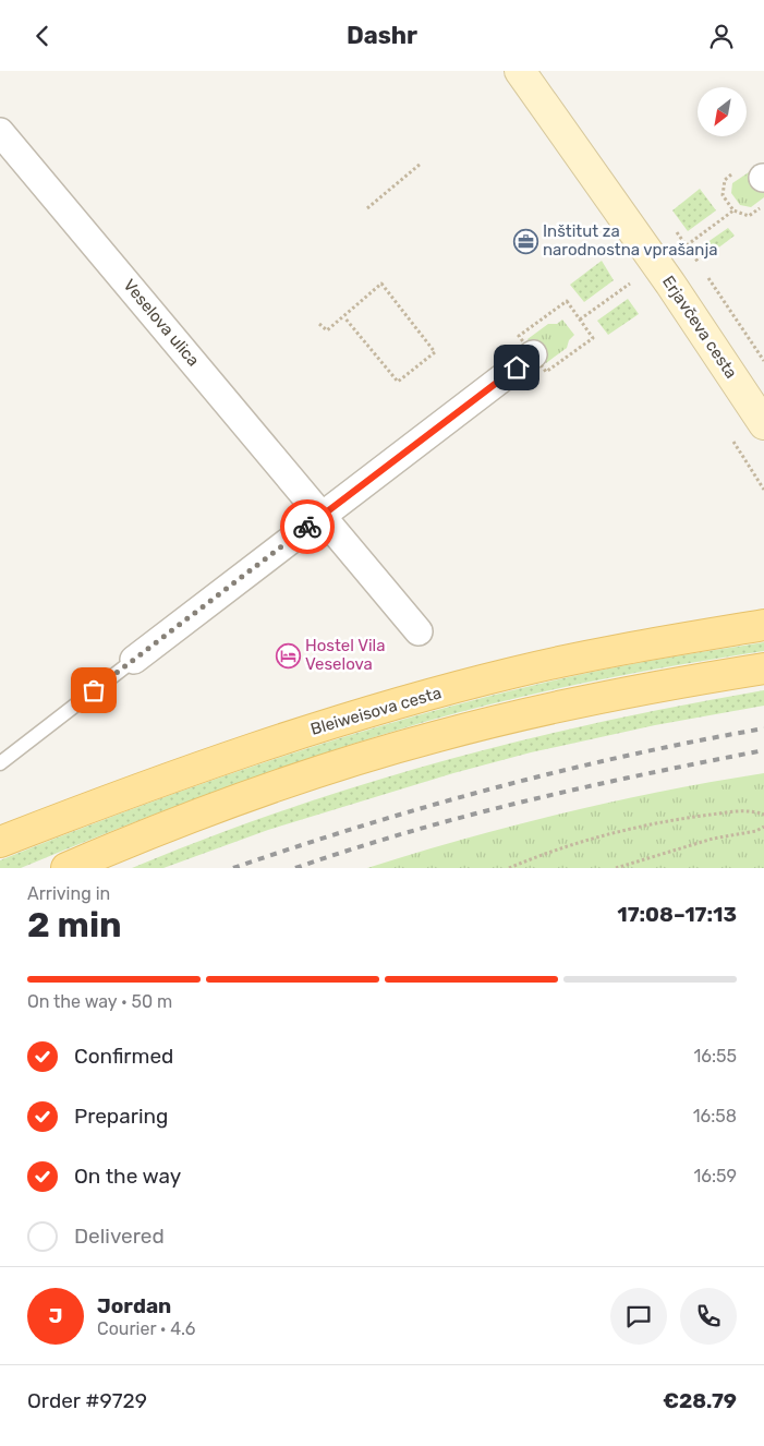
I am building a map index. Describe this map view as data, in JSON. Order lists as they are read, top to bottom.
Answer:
{
  "streets": {
    "main road": ["Erjavčeva cesta", "Bleiweisova cesta"],
    "street": ["Veselova ulica"]
  },
  "places": {
    "office": ["Inštitut za narodnostna vprašanja"],
    "hotel": ["Hostel Vila Veselova"]
  },
  "north": "bottom left",
  "page": {
    "header": "Dashr",
    "heading": ["2 min", "Arriving in", "17:08–17:13"],
    "panel": [
      "Jordan",
      "Courier · 4.6",
      "Order #9729",
      "€28.79"
    ],
    "bar": "On the way · 50 m",
    "list": [
      ["Confirmed", "16:55"],
      ["Preparing", "16:58"],
      ["On the way", "16:59"],
      "Delivered"
    ],
    "round": "J"
  }
}
